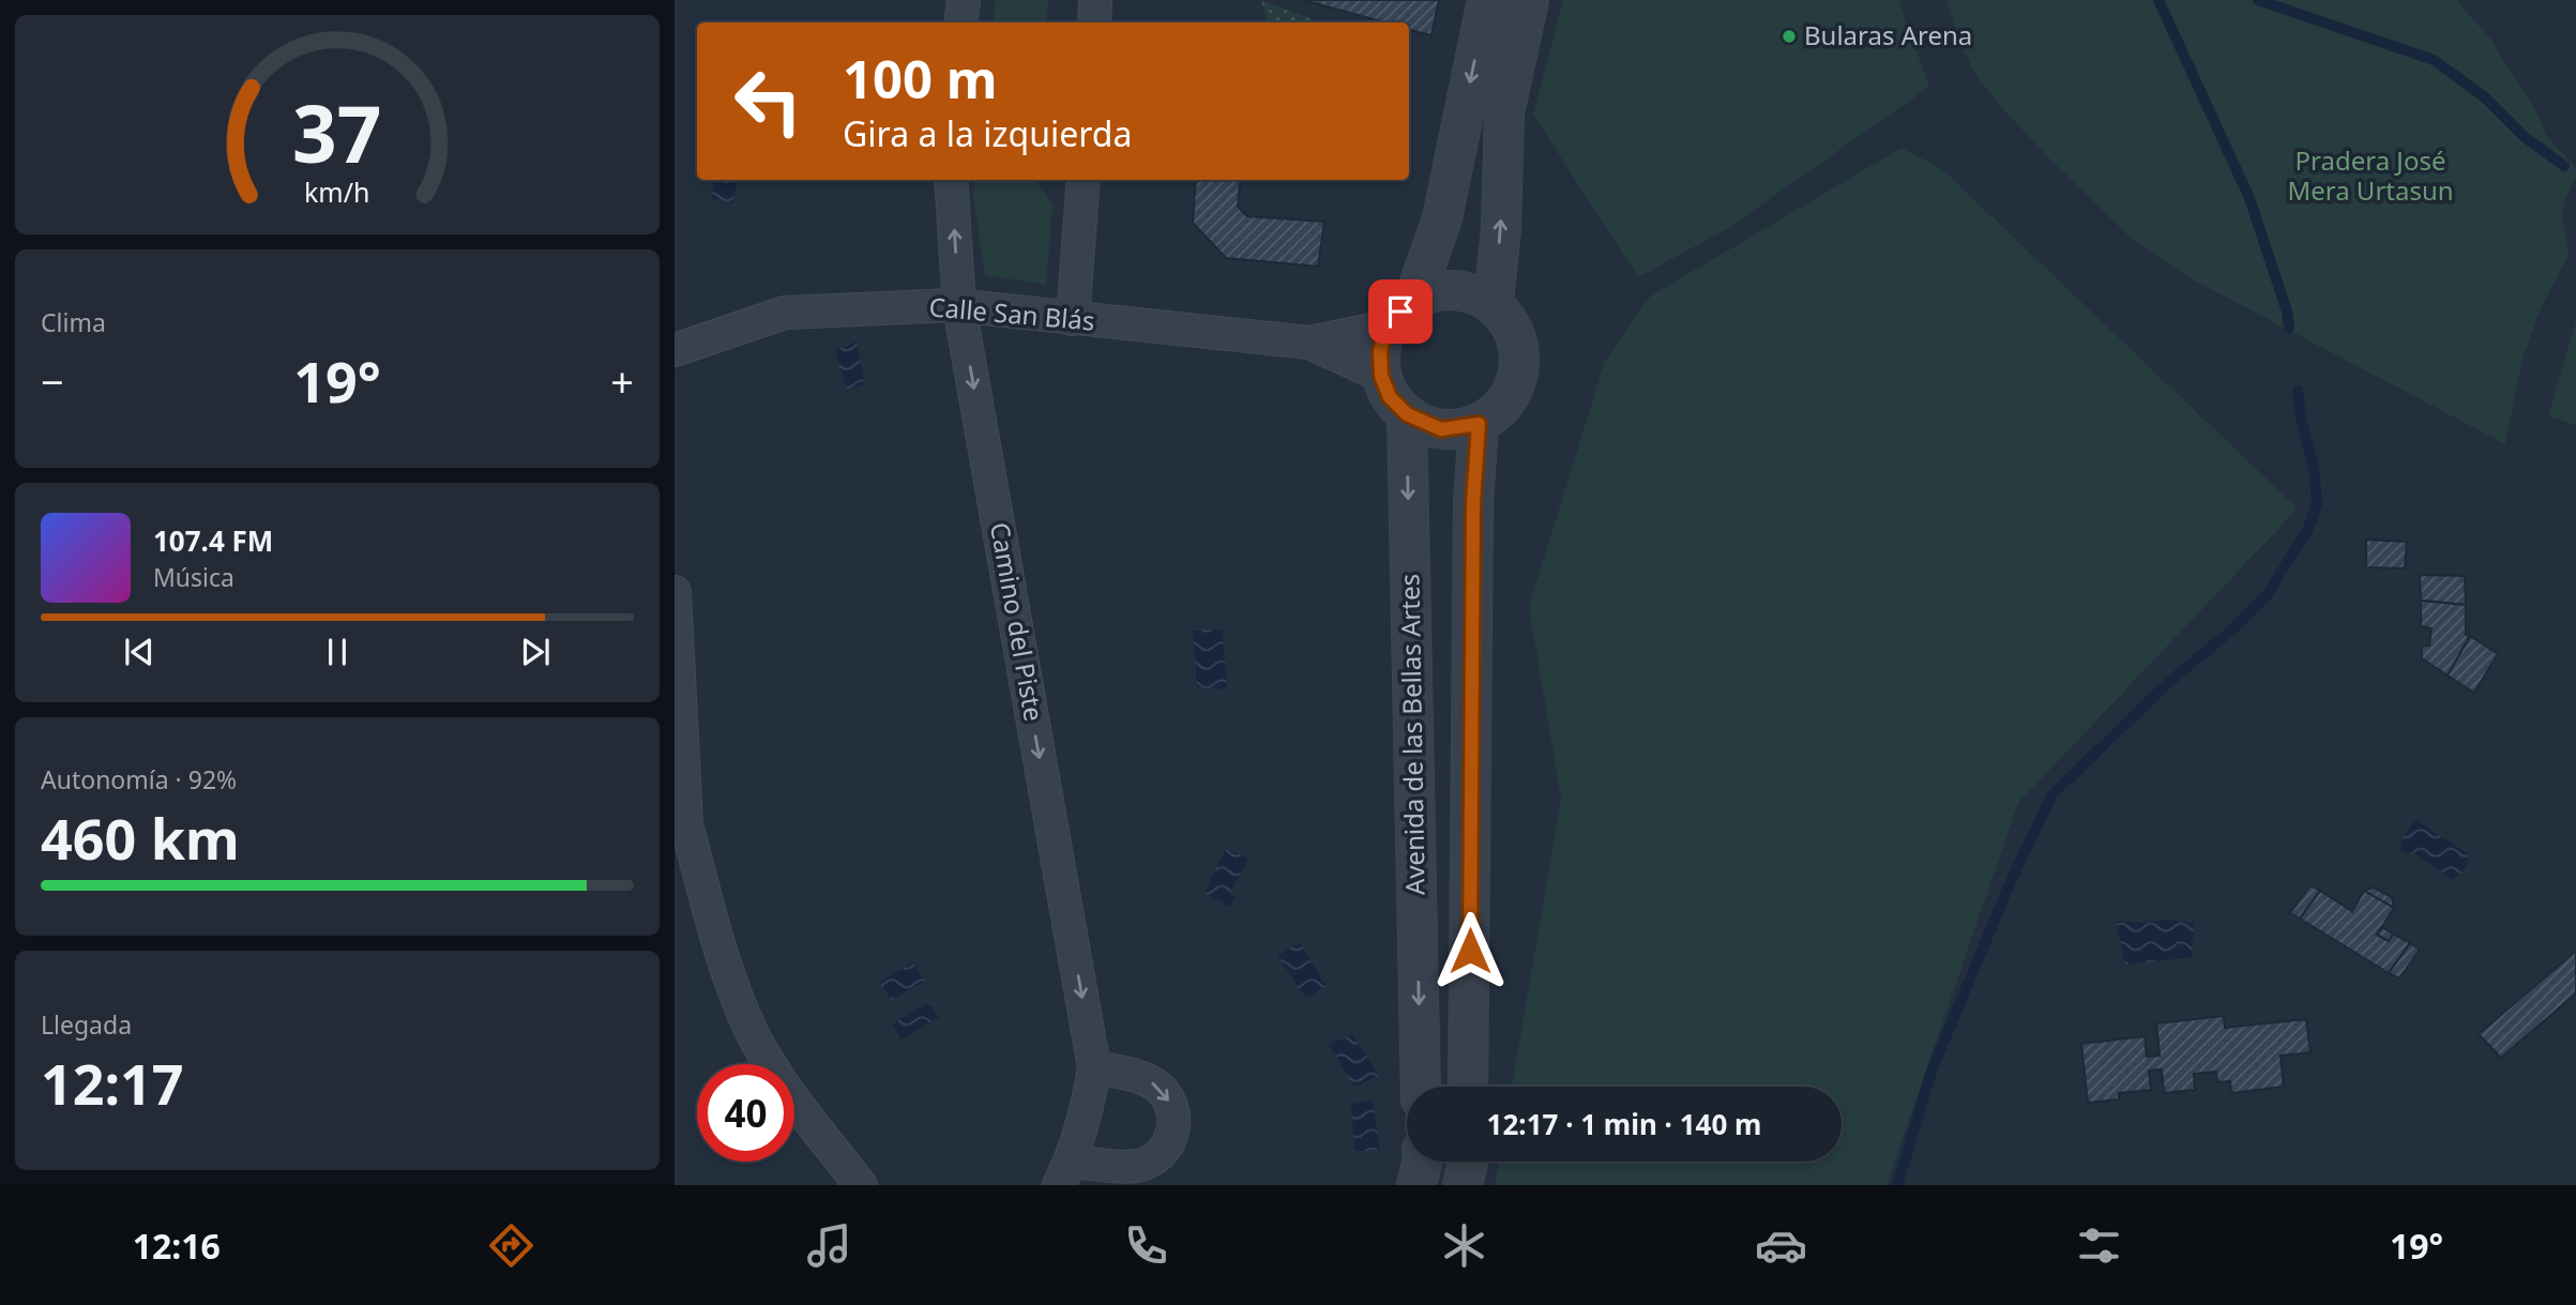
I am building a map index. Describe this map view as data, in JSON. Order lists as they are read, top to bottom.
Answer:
{
  "streets": {
    "street": ["Calle San Blás", "Camino del Piste", "Avenida de las Bellas Artes"]
  },
  "crossings": [
    ["Calle San Blás", "Camino del Piste"],
    ["Calle San Blás", "Avenida de las Bellas Artes"]
  ],
  "parks": ["Pradera José Mera Urtasun"],
  "places": ["Bularas Arena"],
  "page": {
    "turn": ["100 m", "Gira a la izquierda"],
    "tile": [
      "Clima",
      ["Autonomía · 92%", "460 km"],
      ["Llegada", "12:17"]
    ],
    "heat": ["−", "19°", "+"],
    "song": ["107.4 FM", "Música"],
    "limit": "40",
    "trip": "12:17 · 1 min · 140 m",
    "tabs": ["12:16", "19°"],
    "gauge": ["37", "km/h"]
  }
}
